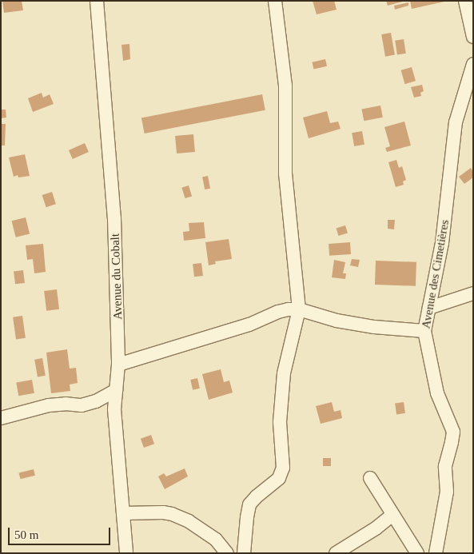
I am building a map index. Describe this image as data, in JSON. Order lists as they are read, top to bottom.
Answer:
{
  "streets": {
    "street": ["Avenue des Cimetières", "Avenue du Cobalt"]
  },
  "scale_bar": "50 m"
}
